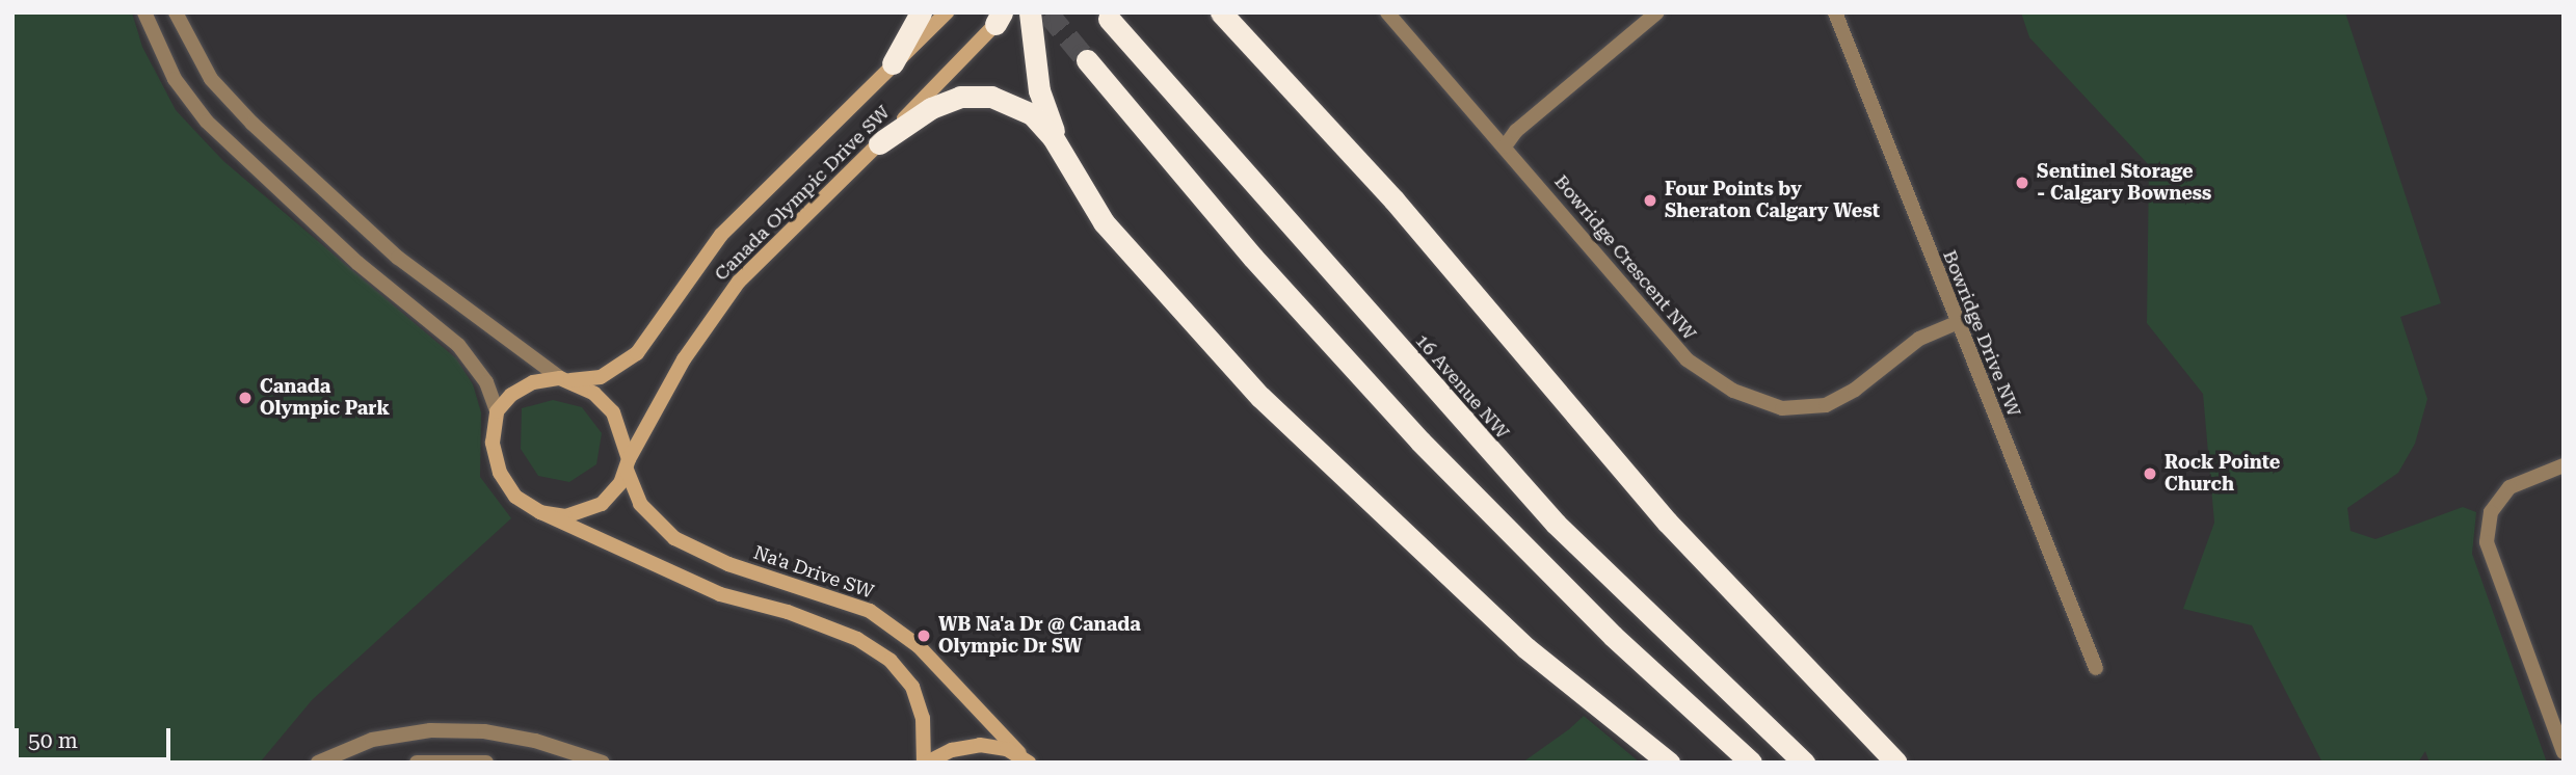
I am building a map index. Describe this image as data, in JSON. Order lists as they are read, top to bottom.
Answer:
{
  "streets": {
    "highway": ["16 Avenue NW"],
    "street": [
      "Canada Olympic Drive SW",
      "Bowridge Crescent NW",
      "Bowridge Drive NW",
      "Na'a Drive SW"
    ]
  },
  "crossings": [
    ["Canada Olympic Drive SW", "Na'a Drive SW"],
    ["Bowridge Crescent NW", "Bowridge Drive NW"]
  ],
  "places": [
    "Sentinel Storage - Calgary Bowness",
    "Four Points by Sheraton Calgary West",
    "Canada Olympic Park",
    "Rock Pointe Church",
    "WB Na'a Dr @ Canada Olympic Dr SW"
  ],
  "scale_bar": "50 m"
}
